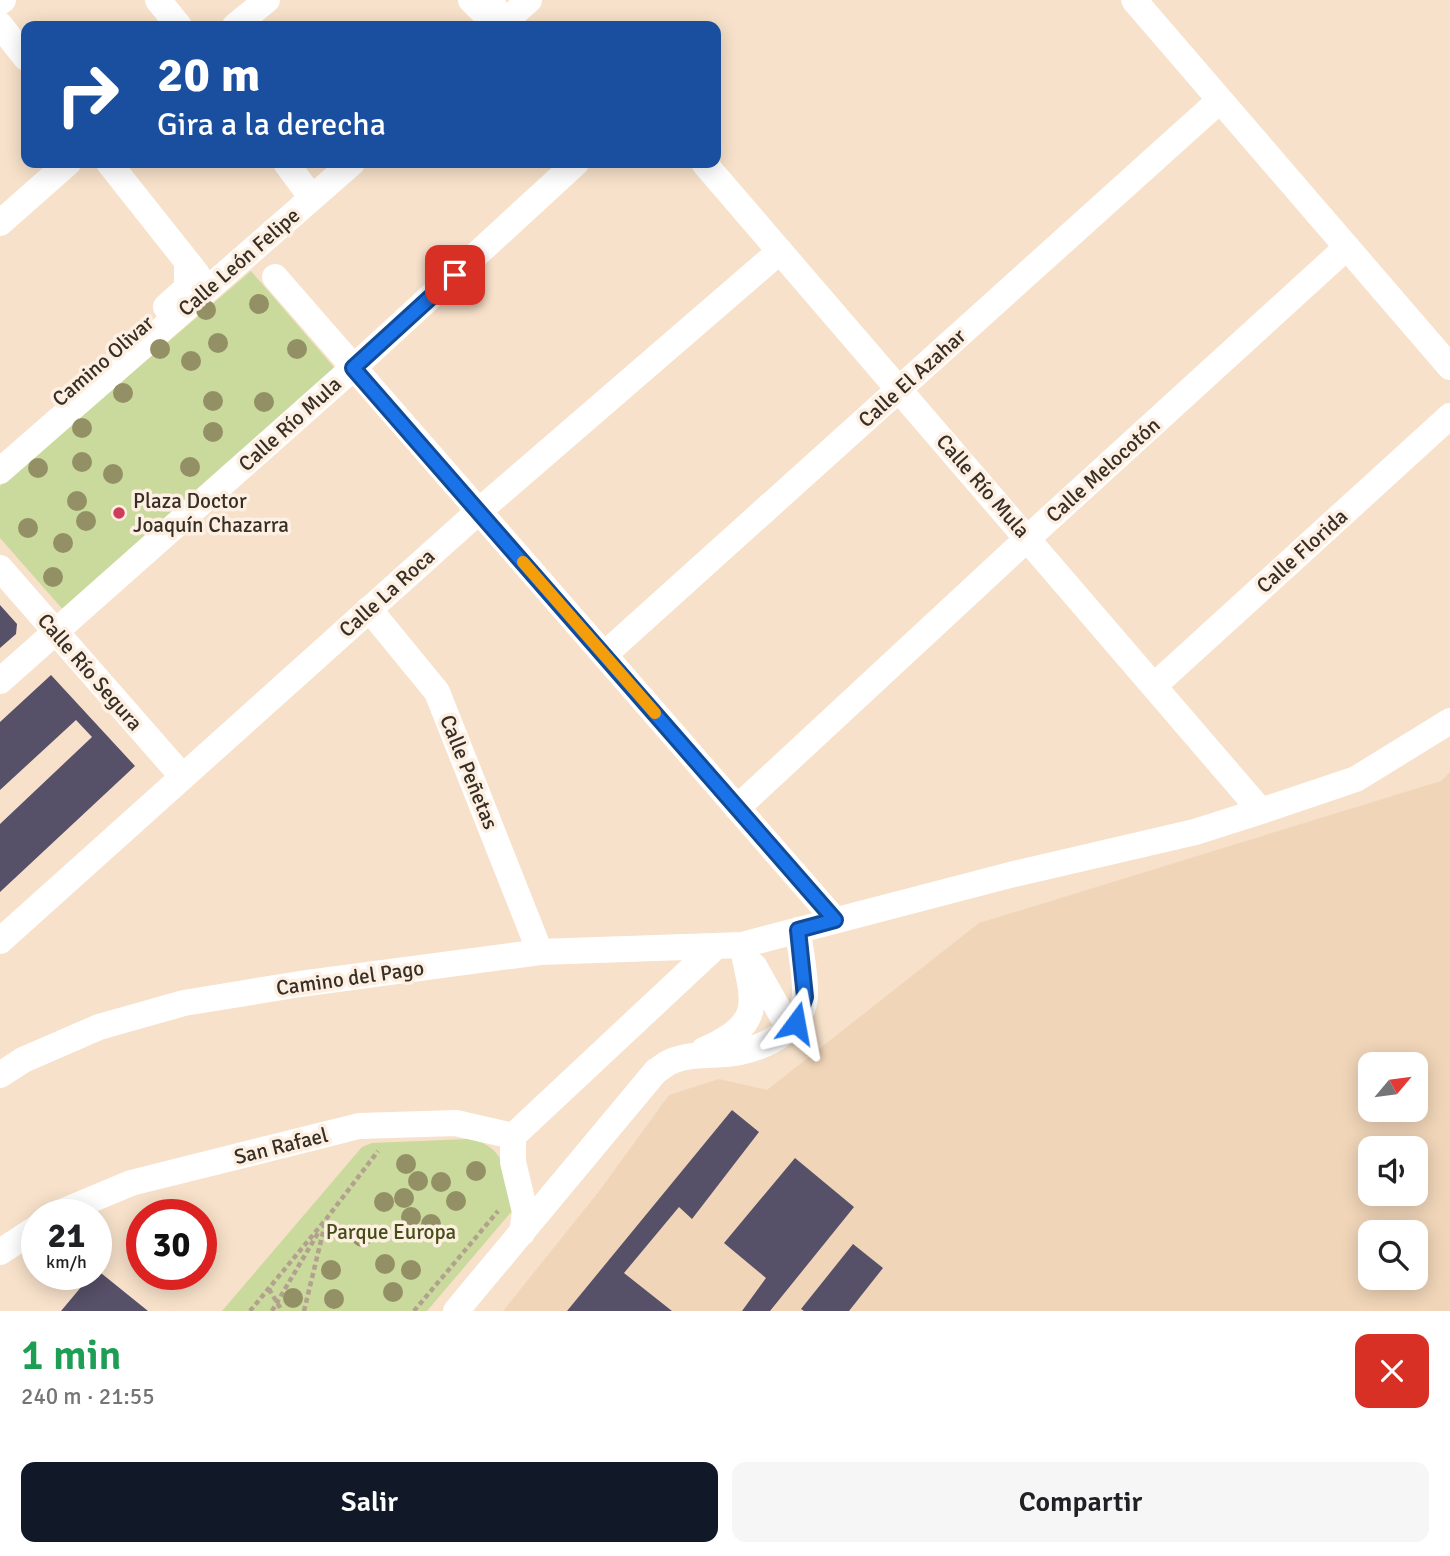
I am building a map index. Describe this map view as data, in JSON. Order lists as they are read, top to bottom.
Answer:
{
  "streets": {
    "street": [
      "Calle León Felipe",
      "Camino Olivar",
      "Calle El Azahar",
      "Calle Río Mula",
      "Calle Melocotón",
      "Calle Florida",
      "Calle La Roca",
      "Calle Río Segura",
      "Calle Peñetas",
      "Camino del Pago",
      "San Rafael"
    ]
  },
  "crossings": [
    ["Calle El Azahar", "Calle Río Mula"],
    ["Calle Río Mula", "Calle Melocotón"],
    ["Calle Río Mula", "Calle Florida"],
    ["Calle Río Mula", "Calle La Roca"],
    ["Calle Río Mula", "Calle Río Segura"],
    ["Calle Río Mula", "Camino del Pago"],
    ["Calle La Roca", "Calle Río Segura"],
    ["Calle La Roca", "Calle Peñetas"],
    ["Calle Peñetas", "Camino del Pago"]
  ],
  "parks": ["Parque Europa"],
  "places": ["Plaza Doctor Joaquín Chazarra"],
  "north": "top right",
  "page": {
    "turn": ["20 m", "Gira a la derecha"],
    "speed": "21 km/h",
    "limit": "30",
    "heading": ["1 min", "240 m · 21:55"],
    "buttons": ["Salir", "Compartir"]
  }
}
